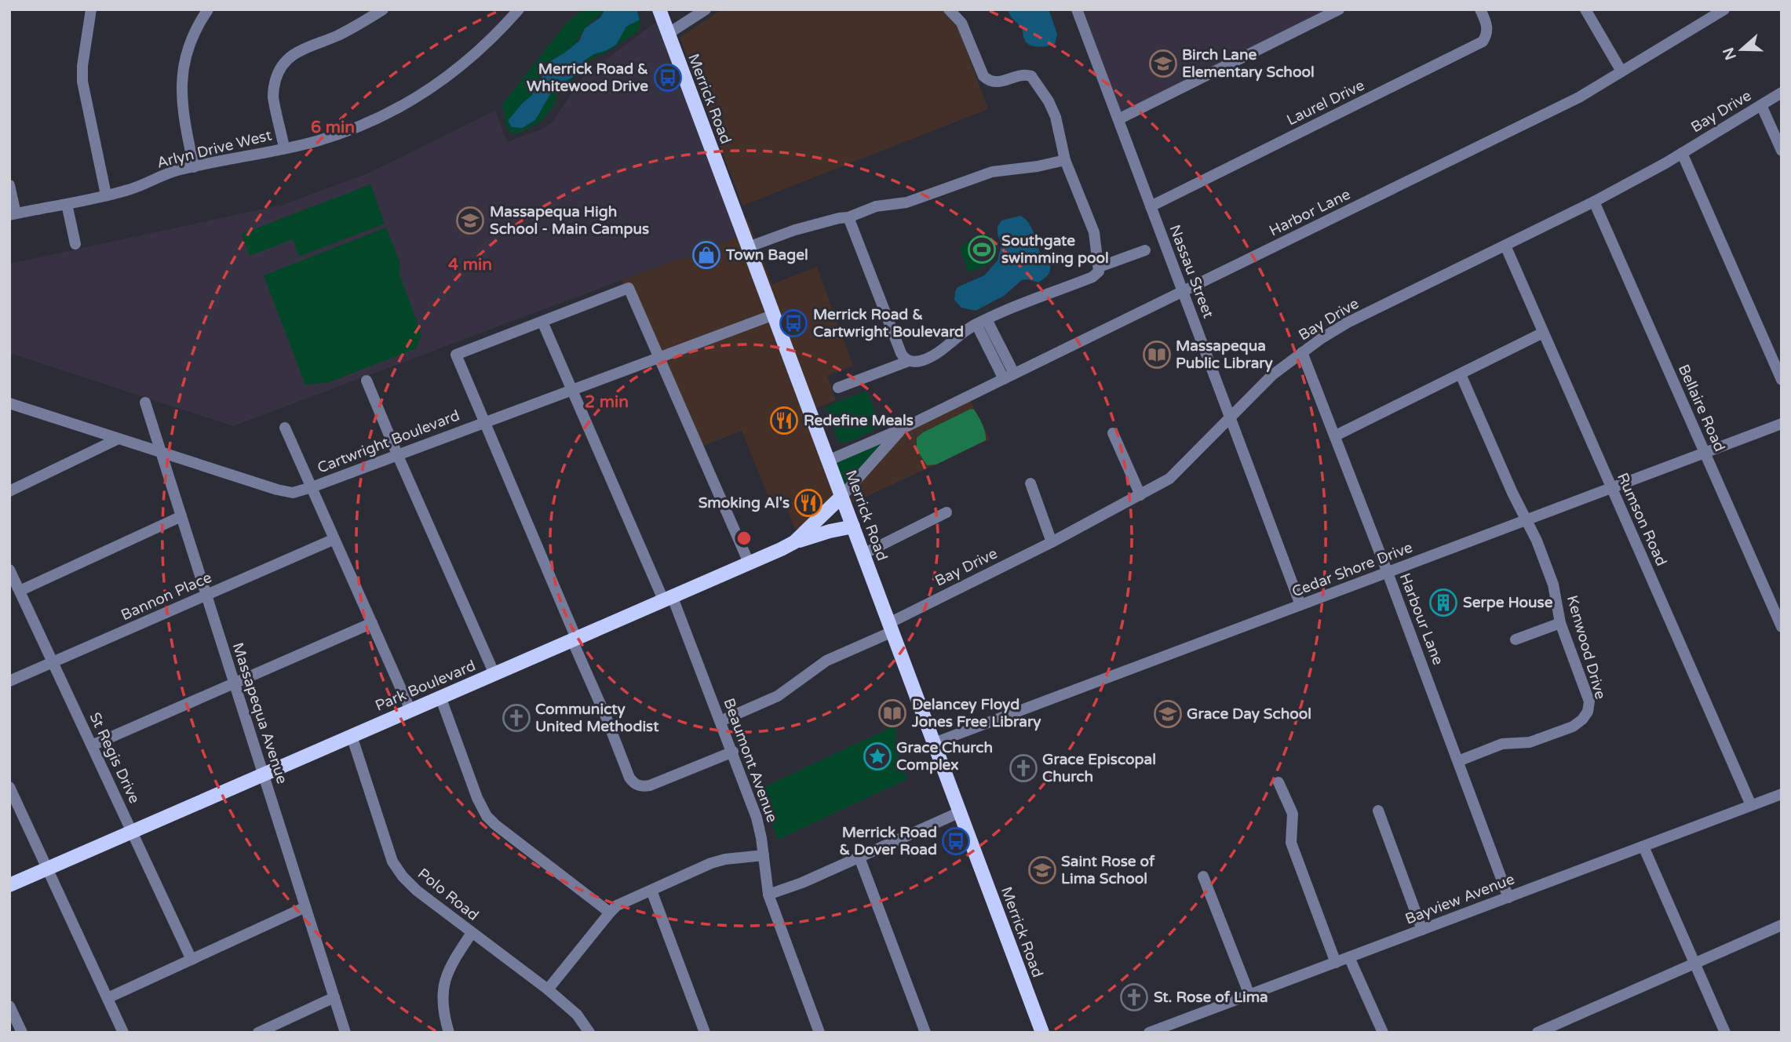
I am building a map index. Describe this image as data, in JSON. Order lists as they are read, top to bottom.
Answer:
{
  "streets": {
    "main road": ["Merrick Road", "Park Boulevard"],
    "street": [
      "Laurel Drive",
      "Bay Drive",
      "Arlyn Drive West",
      "Harbor Lane",
      "Nassau Street",
      "Bellaire Road",
      "Cartwright Boulevard",
      "Rumson Road",
      "Cedar Shore Drive",
      "Bannon Place",
      "Harbour Lane",
      "Kenwood Drive",
      "Massapequa Avenue",
      "St Regis Drive",
      "Beaumont Avenue",
      "Polo Road",
      "Bayview Avenue"
    ]
  },
  "crossings": [
    ["Merrick Road", "Bay Drive"],
    ["Merrick Road", "Harbor Lane"],
    ["Merrick Road", "Cartwright Boulevard"],
    ["Merrick Road", "Cedar Shore Drive"],
    ["Merrick Road", "Park Boulevard"],
    ["Laurel Drive", "Nassau Street"],
    ["Bay Drive", "Nassau Street"],
    ["Bay Drive", "Bellaire Road"],
    ["Bay Drive", "Rumson Road"],
    ["Bay Drive", "Harbour Lane"],
    ["Bay Drive", "Beaumont Avenue"],
    ["Harbor Lane", "Nassau Street"],
    ["Harbor Lane", "Park Boulevard"],
    ["Nassau Street", "Cedar Shore Drive"],
    ["Bellaire Road", "Cedar Shore Drive"],
    ["Cartwright Boulevard", "Massapequa Avenue"],
    ["Cartwright Boulevard", "Beaumont Avenue"],
    ["Rumson Road", "Cedar Shore Drive"],
    ["Rumson Road", "Bayview Avenue"],
    ["Cedar Shore Drive", "Harbour Lane"],
    ["Cedar Shore Drive", "Kenwood Drive"],
    ["Bannon Place", "Massapequa Avenue"],
    ["Bannon Place", "St Regis Drive"],
    ["Harbour Lane", "Kenwood Drive"],
    ["Harbour Lane", "Bayview Avenue"],
    ["Park Boulevard", "Massapequa Avenue"],
    ["Park Boulevard", "St Regis Drive"],
    ["Park Boulevard", "Beaumont Avenue"],
    ["Park Boulevard", "Polo Road"]
  ],
  "places": {
    "school or university": [
      "Birch Lane Elementary School",
      "Massapequa High School - Main Campus",
      "Grace Day School",
      "Saint Rose of Lima School"
    ],
    "bus stop": ["Merrick Road & Whitewood Drive", "Merrick Road & Cartwright Boulevard", "Merrick Road & Dover Road"],
    "sports": ["Southgate swimming pool"],
    "shop": ["Town Bagel"],
    "library": ["Massapequa Public Library", "Delancey Floyd Jones Free Library"],
    "restaurant": ["Redefine Meals", "Smoking Al's"],
    "building": ["Serpe House"],
    "church": ["Communicty United Methodist", "Grace Episcopal Church", "St. Rose of Lima"],
    "place": ["Grace Church Complex"]
  },
  "north": "left",
  "rings": ["6 min", "4 min", "2 min"]
}
